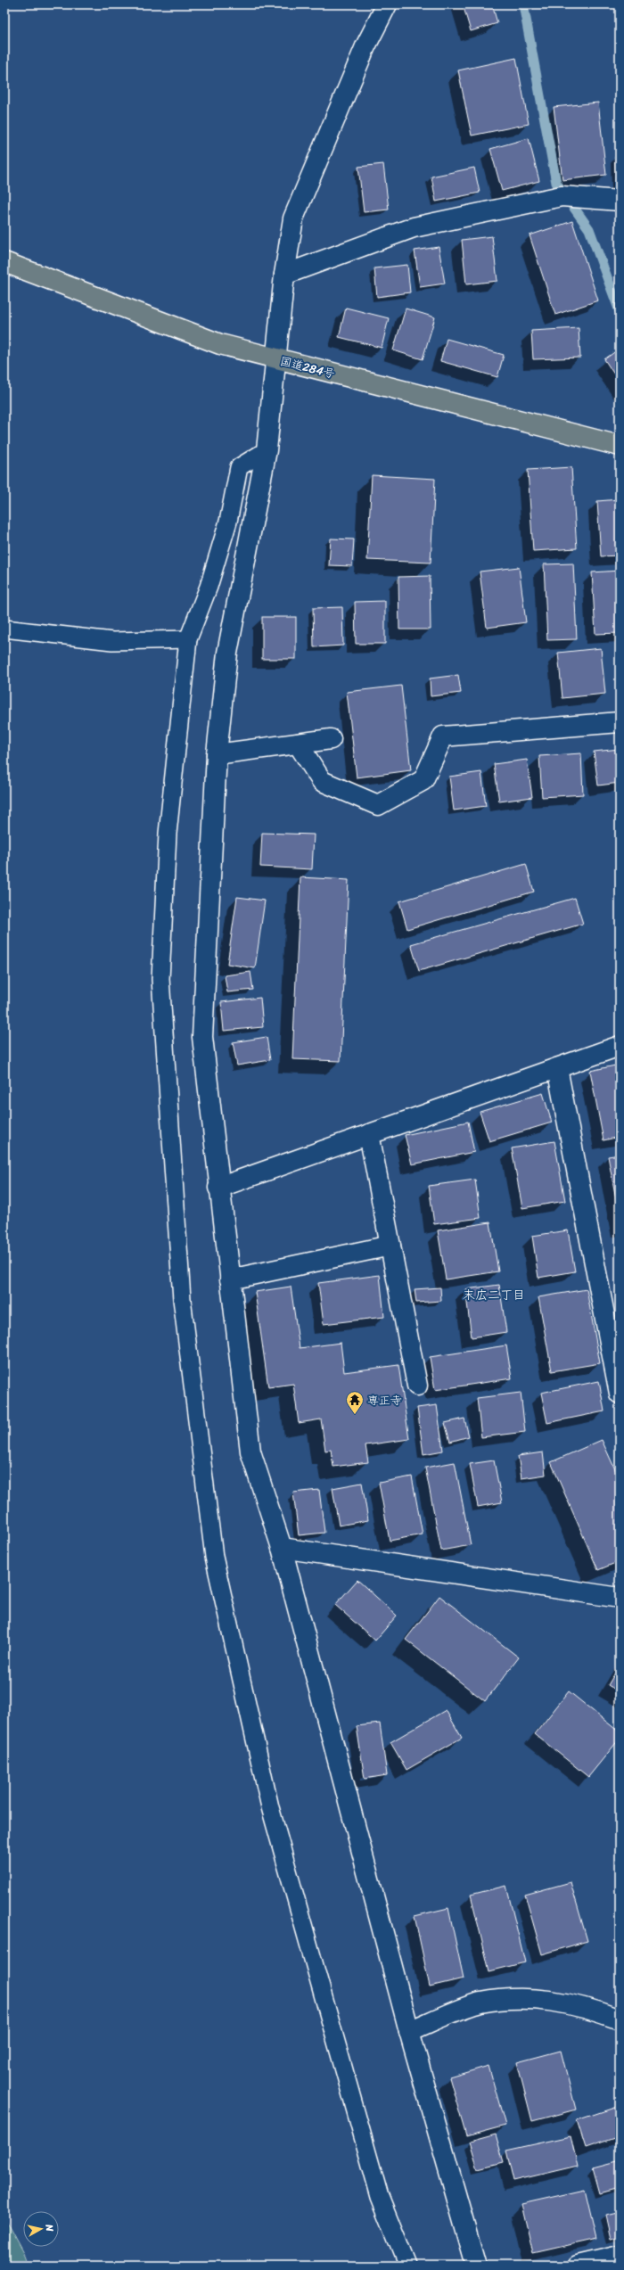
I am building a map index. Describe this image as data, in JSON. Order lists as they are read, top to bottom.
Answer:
{
  "streets": {
    "highway": ["国道284号"]
  },
  "districts": ["末広二丁目"],
  "places": {
    "temple": ["専正寺"]
  },
  "north": "right"
}
